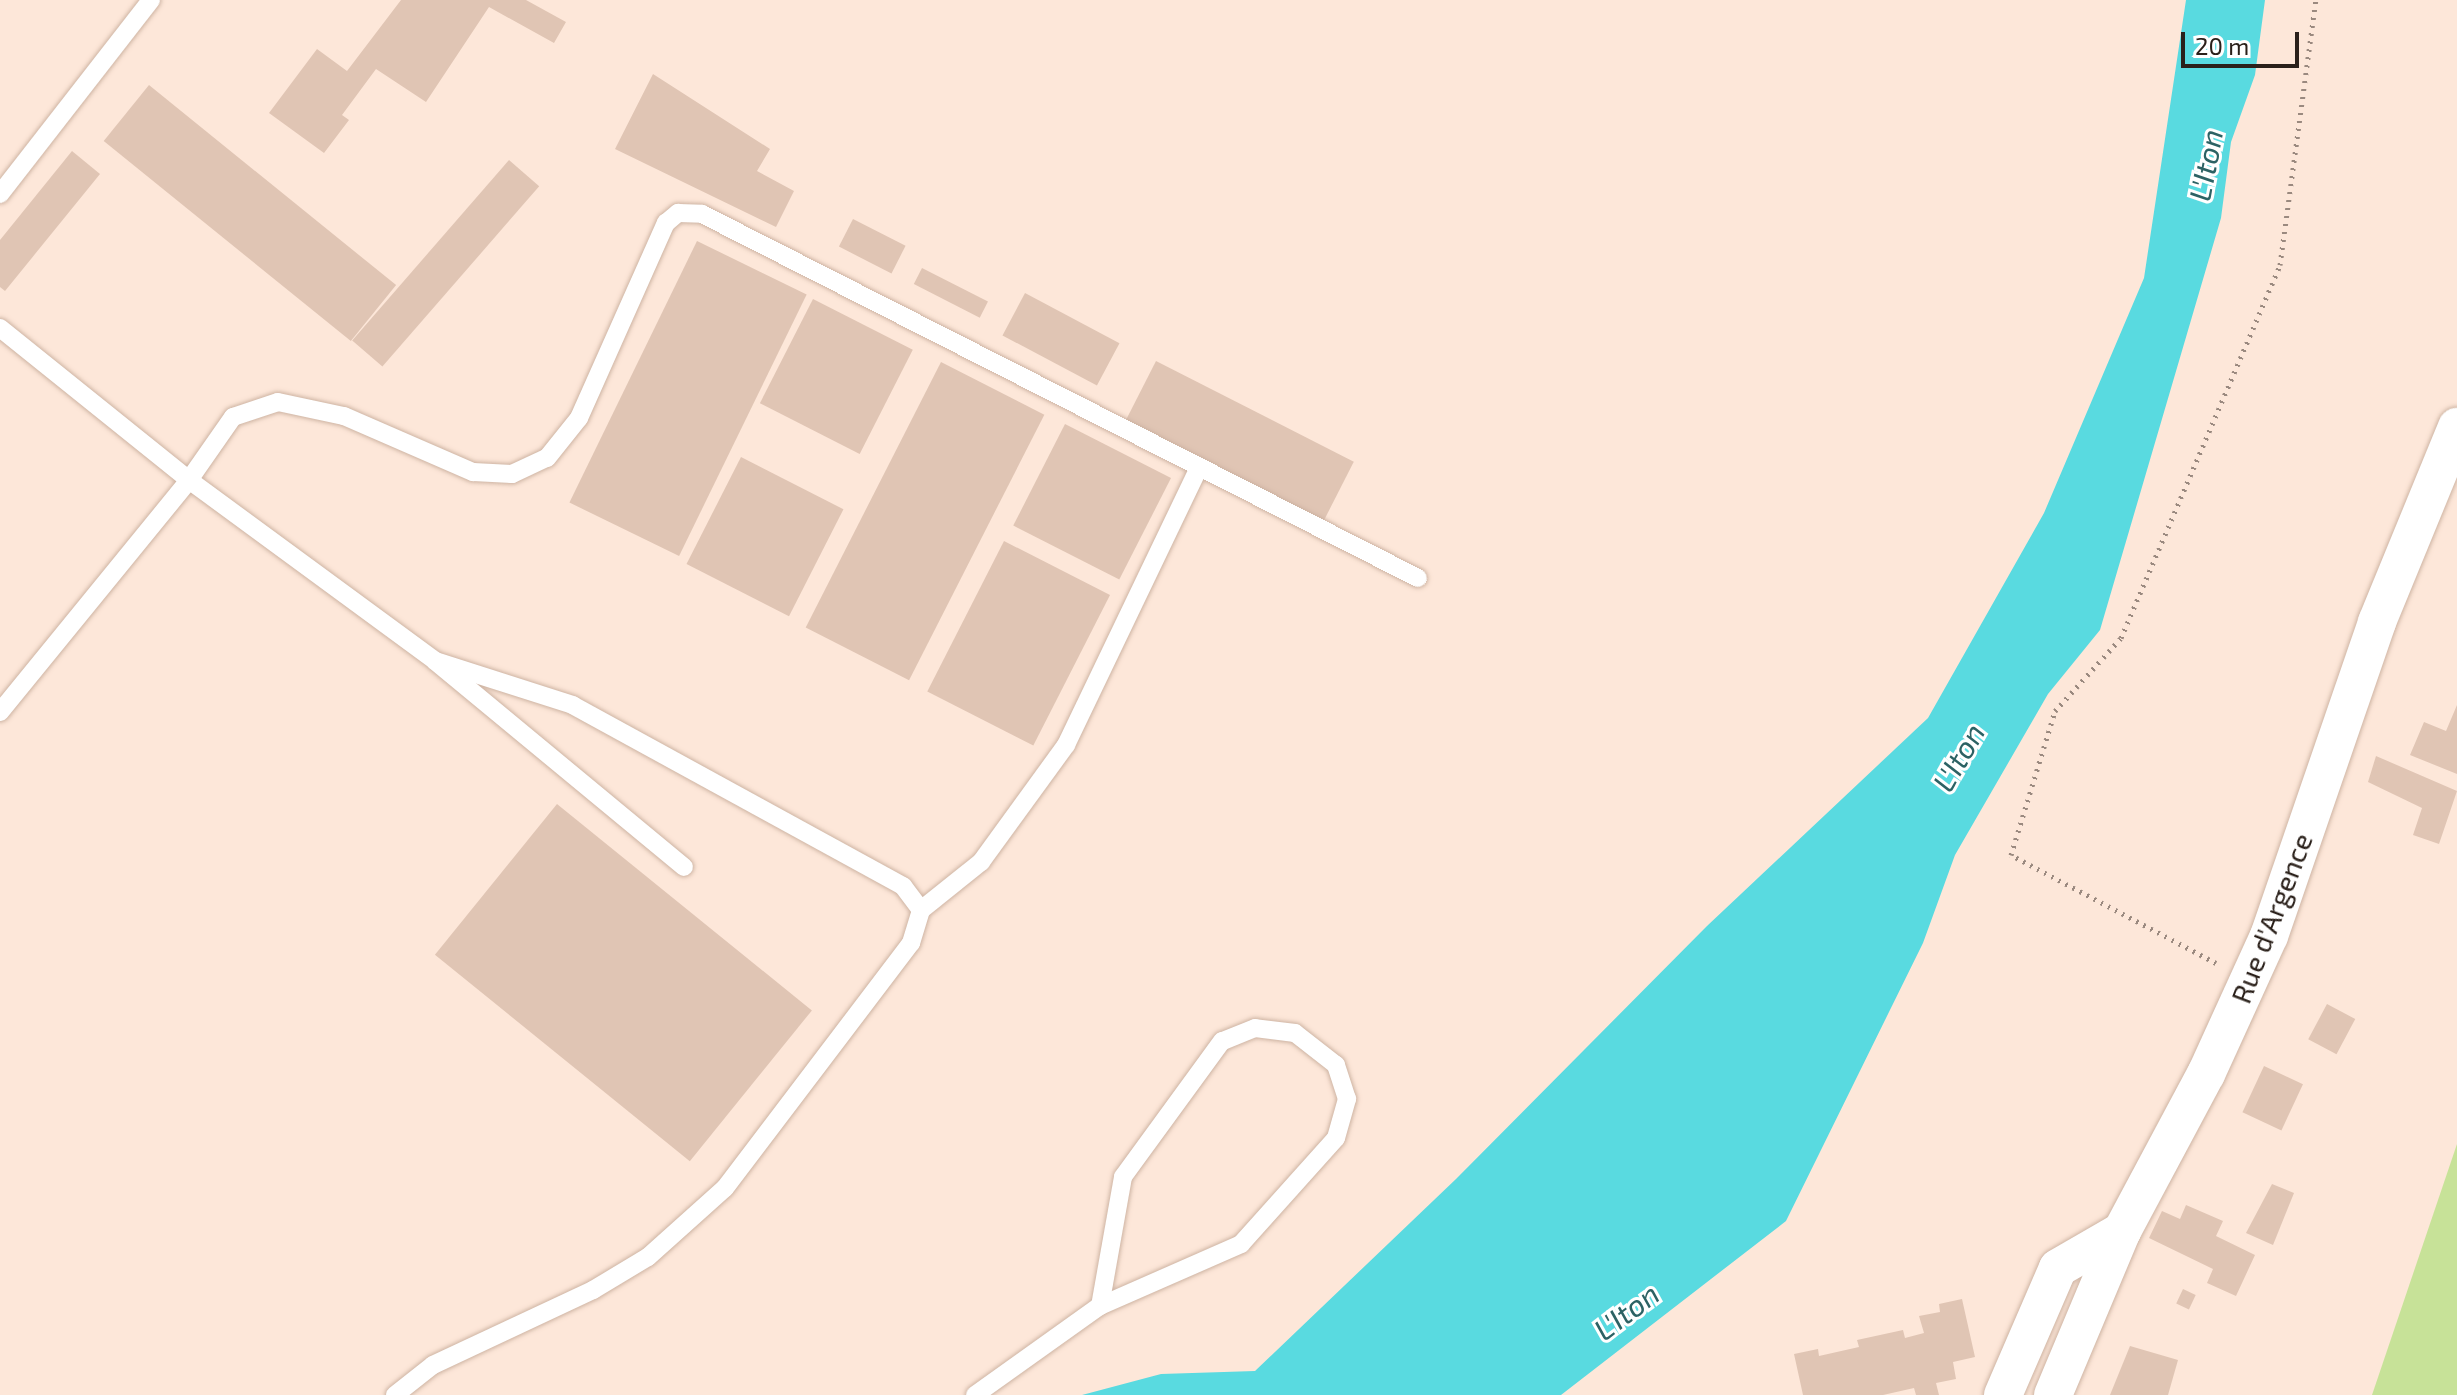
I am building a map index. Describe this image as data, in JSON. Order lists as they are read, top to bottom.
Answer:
{
  "streets": {
    "street": ["Rue d'Argence"]
  },
  "water": ["L'Iton"],
  "scale_bar": "20 m"
}
